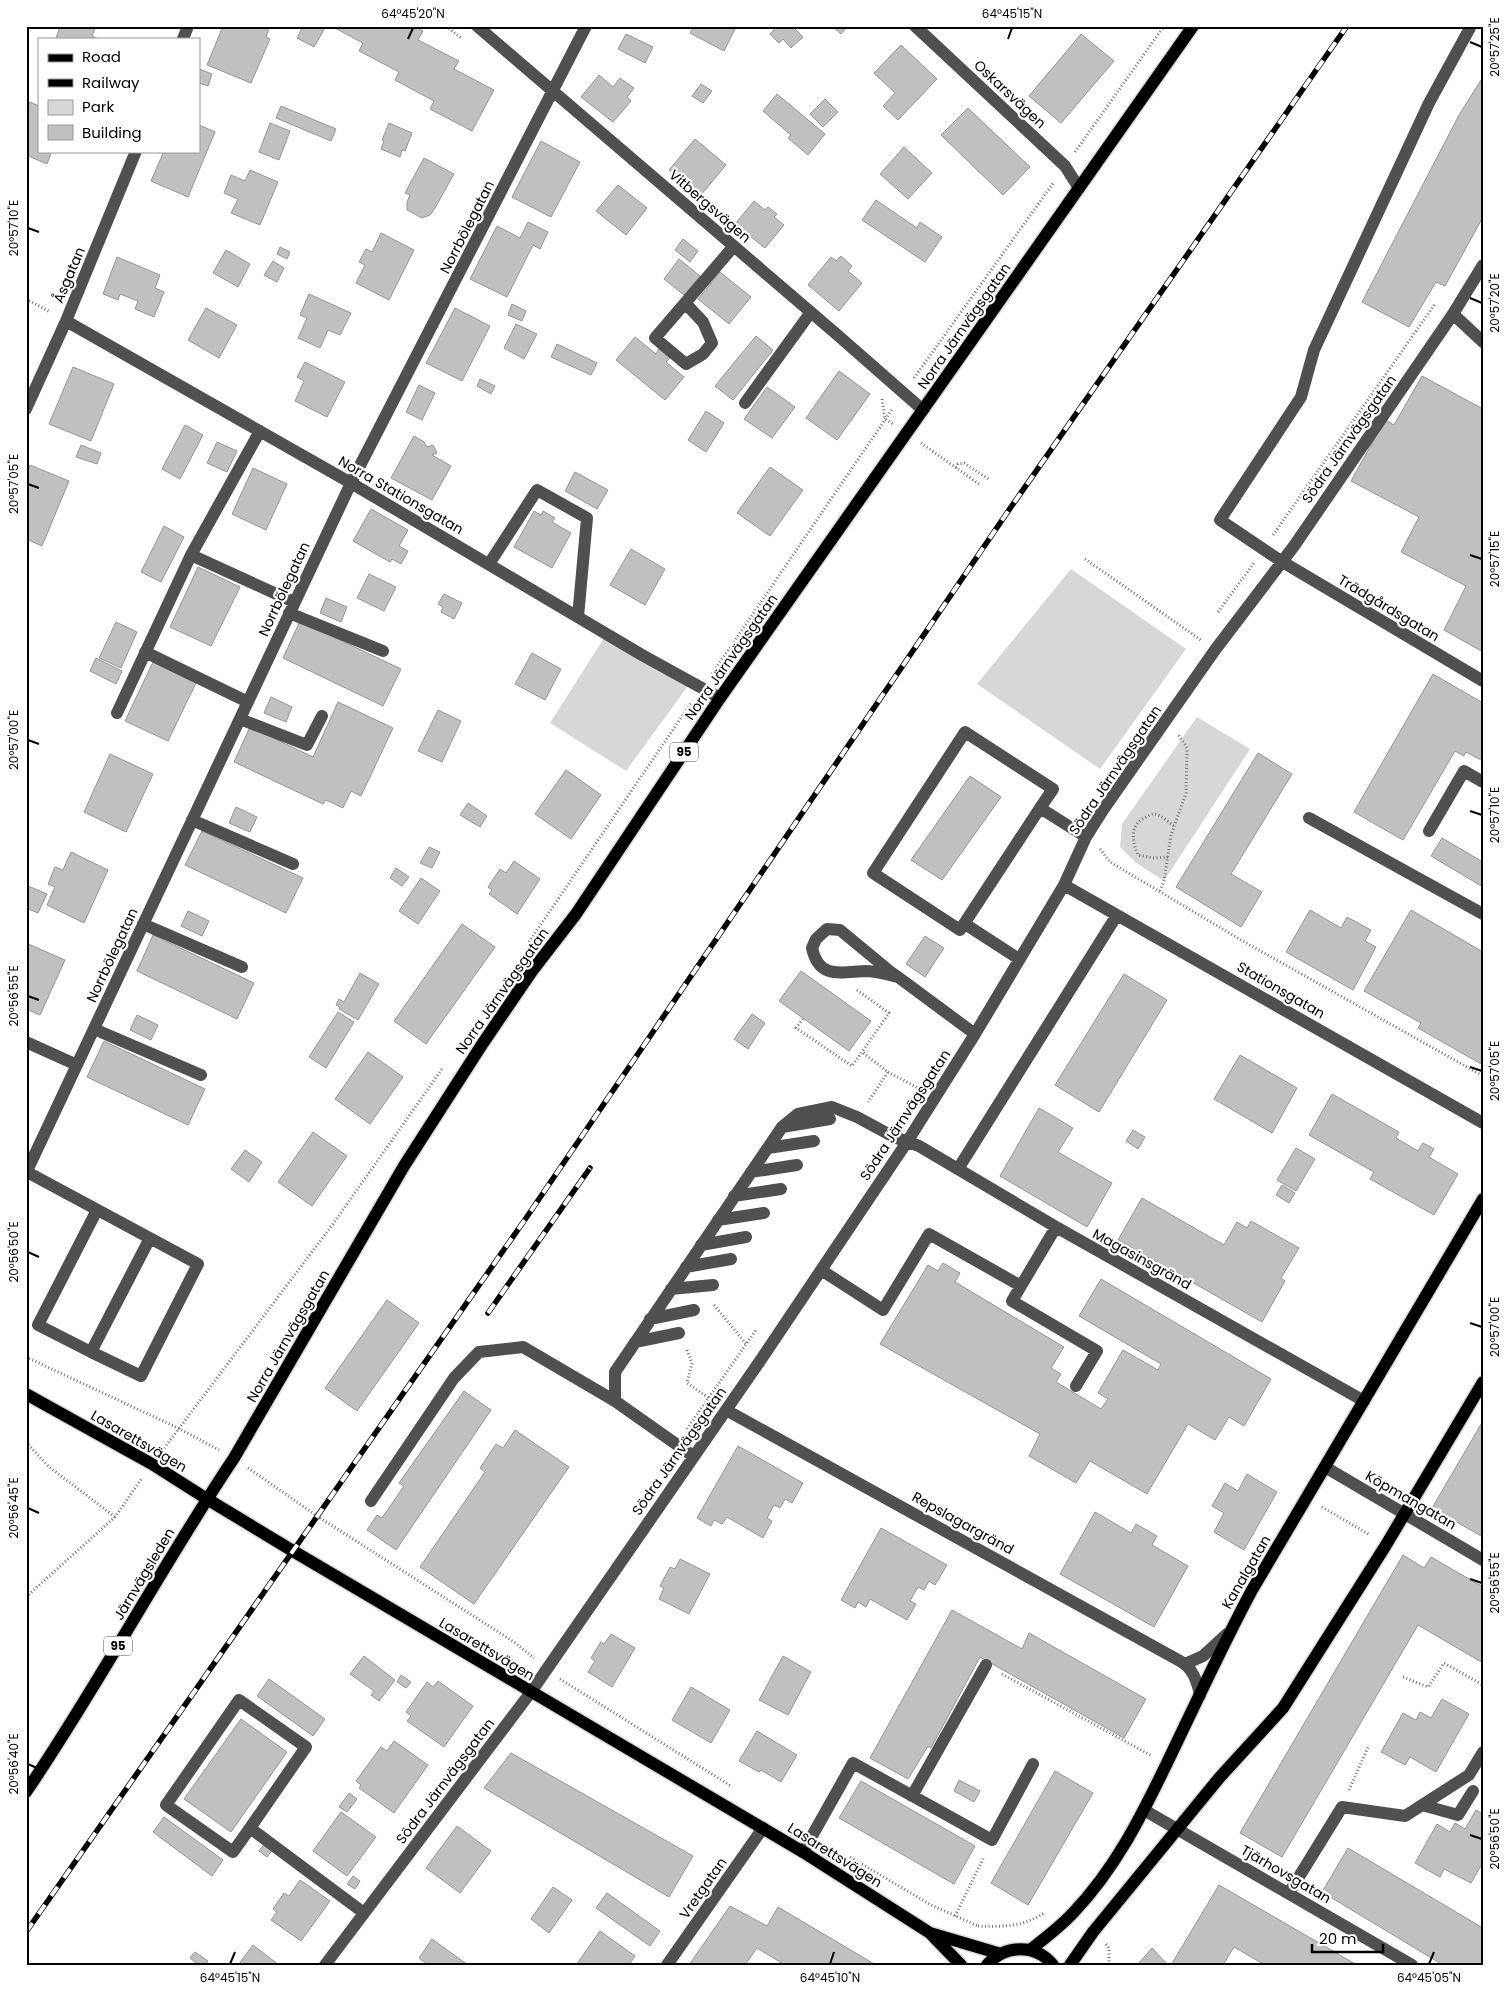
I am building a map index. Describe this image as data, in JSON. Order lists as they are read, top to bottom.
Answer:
{
  "streets": {
    "main road": [
      "Norra Järnvägsgatan",
      "95",
      "Lasarettsvägen",
      "Kanalgatan",
      "Järnvägsleden"
    ],
    "street": [
      "Oskarsvägen",
      "Vitbergsvägen",
      "Norrbölegatan",
      "Åsgatan",
      "Södra Järnvägsgatan",
      "Norra Stationsgatan",
      "Trädgårdsgatan",
      "Stationsgatan",
      "Magasinsgränd",
      "Köpmangatan",
      "Repslagargränd",
      "Tjärhovsgatan",
      "Vretgatan"
    ]
  },
  "crossings": [
    ["Oskarsvägen", "Norra Järnvägsgatan"],
    ["Vitbergsvägen", "Norrbölegatan"],
    ["Vitbergsvägen", "Norra Järnvägsgatan"],
    ["Norrbölegatan", "Norra Stationsgatan"],
    ["Åsgatan", "Norra Stationsgatan"],
    ["Norra Järnvägsgatan", "Norra Stationsgatan"],
    ["Norra Järnvägsgatan", "Lasarettsvägen"],
    ["Norra Järnvägsgatan", "Järnvägsleden"],
    ["Södra Järnvägsgatan", "Trädgårdsgatan"],
    ["Södra Järnvägsgatan", "Stationsgatan"],
    ["Södra Järnvägsgatan", "Magasinsgränd"],
    ["Södra Järnvägsgatan", "Lasarettsvägen"],
    ["Södra Järnvägsgatan", "Repslagargränd"],
    ["Magasinsgränd", "Kanalgatan"],
    ["Lasarettsvägen", "Järnvägsleden"],
    ["Lasarettsvägen", "Vretgatan"],
    ["Köpmangatan", "Kanalgatan"],
    ["Kanalgatan", "Tjärhovsgatan"]
  ],
  "legend": [
    "Road",
    "Railway",
    "Park",
    "Building"
  ],
  "scale_bar": "20 m",
  "coordinates": [
    "64°45'20\"N",
    "64°45'15\"N",
    "20°57'25\"E",
    "20°57'10\"E",
    "20°57'20\"E",
    "20°57'05\"E",
    "20°57'15\"E",
    "20°57'00\"E",
    "20°56'55\"E",
    "20°56'50\"E",
    "20°56'45\"E",
    "20°56'40\"E",
    "64°45'10\"N",
    "64°45'05\"N"
  ]
}
